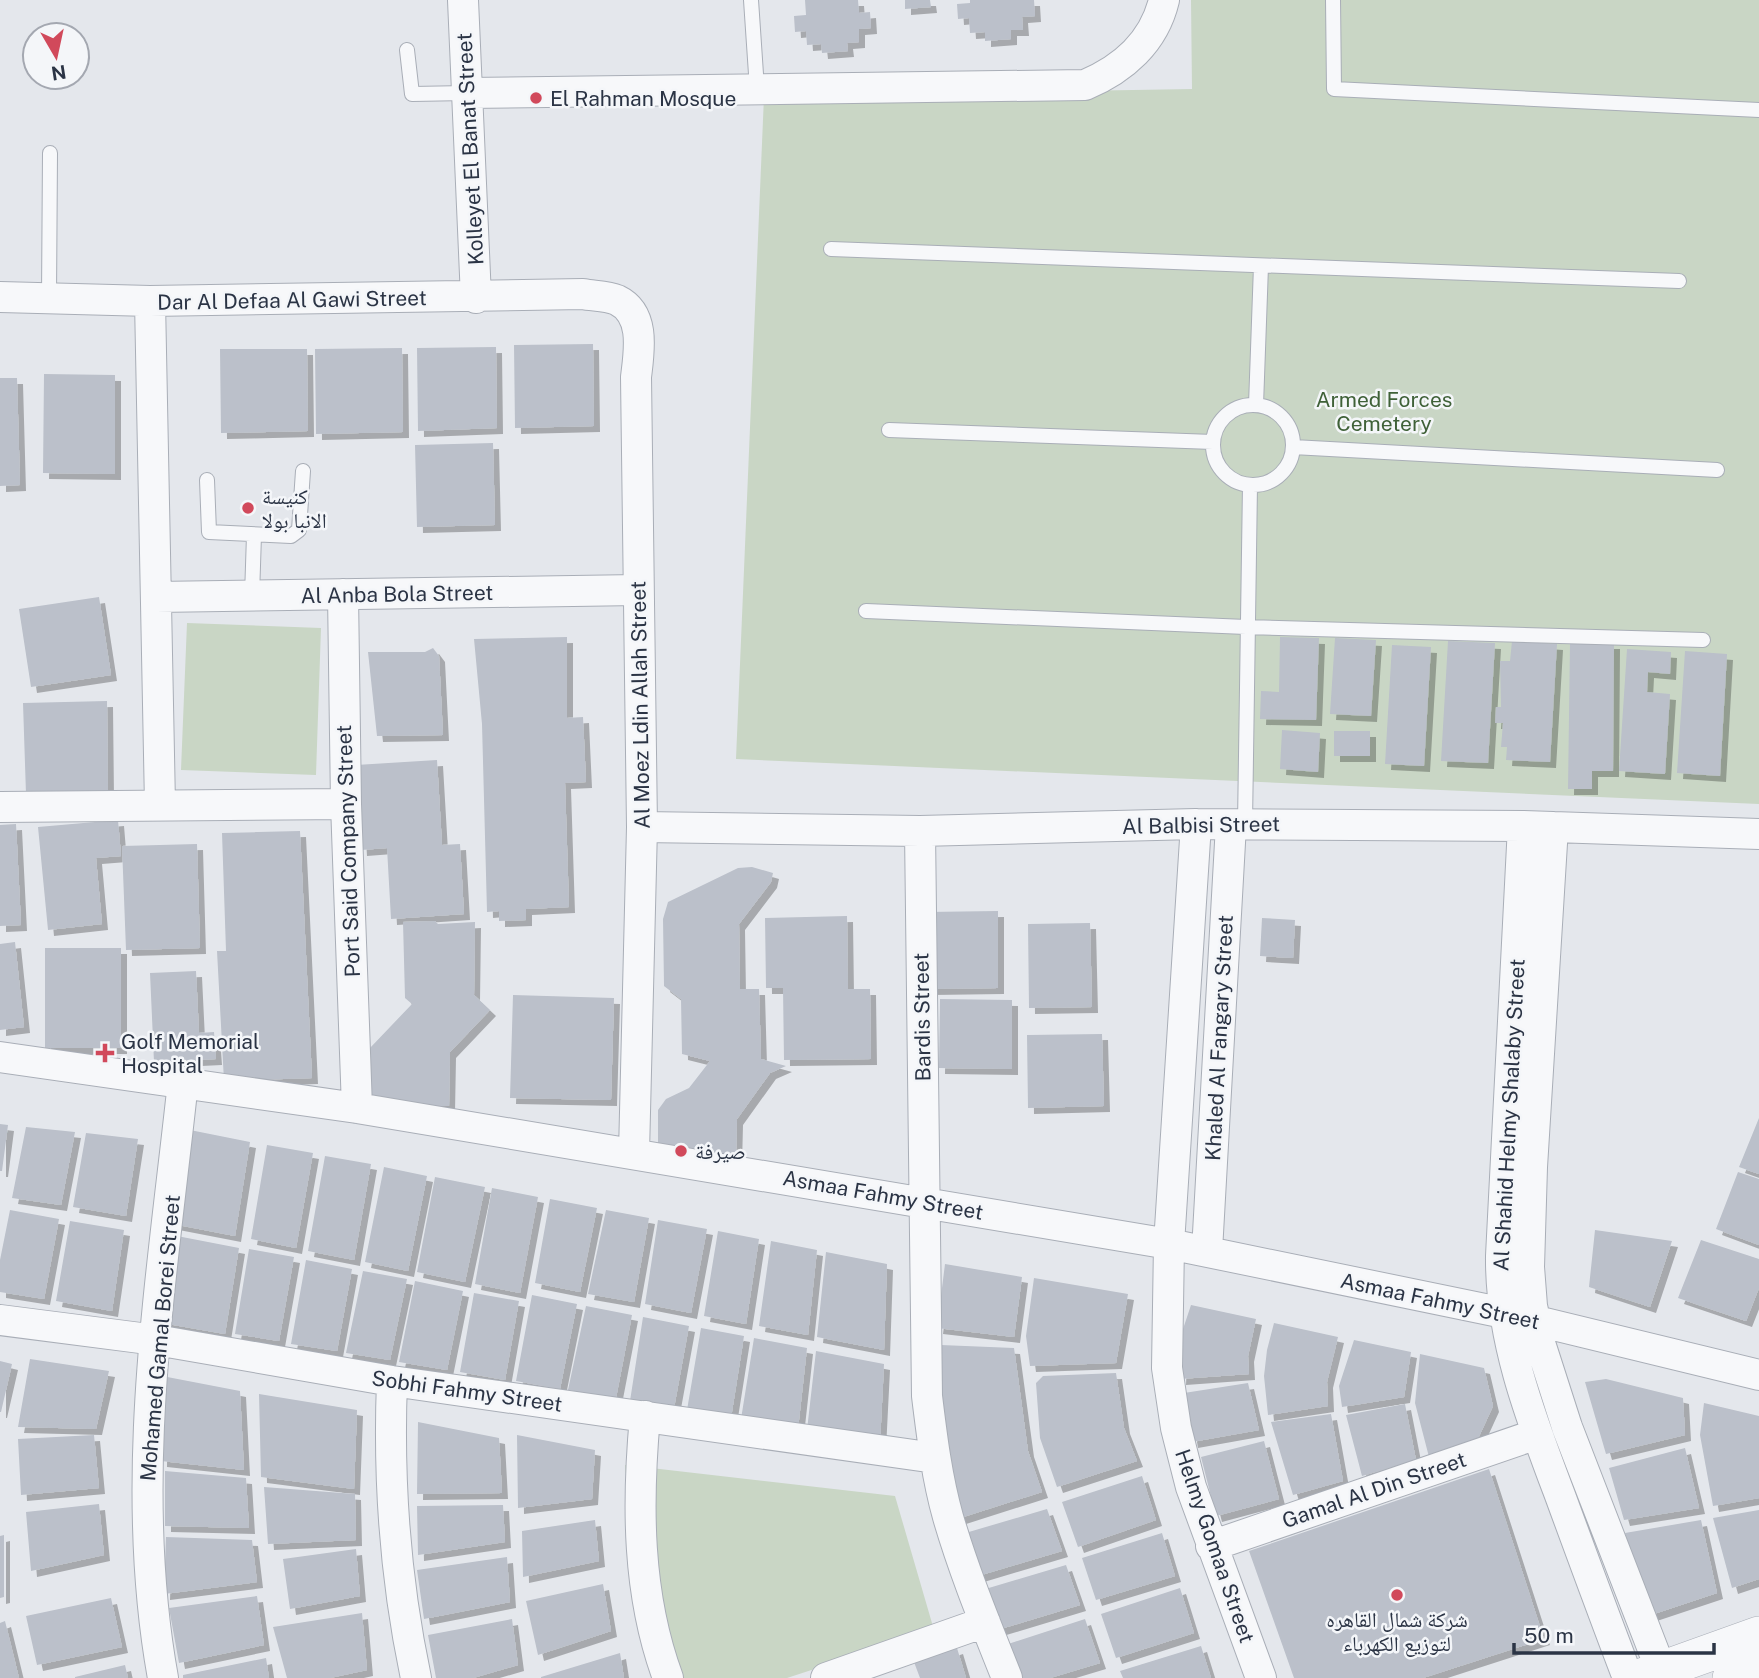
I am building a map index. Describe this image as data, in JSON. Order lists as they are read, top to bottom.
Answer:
{
  "streets": {
    "street": [
      "Kolleyet El Banat Street",
      "Dar Al Defaa Al Gawi Street",
      "Al Anba Bola Street",
      "Al Moez Ldin Allah Street",
      "Al Balbisi Street",
      "Port Said Company Street",
      "Bardis Street",
      "Khaled Al Fangary Street",
      "Al Shahid Helmy Shalaby Street",
      "Asmaa Fahmy Street",
      "Mohamed Gamal Borei Street",
      "Sobhi Fahmy Street",
      "Gamal Al Din Street",
      "Helmy Gomaa Street"
    ]
  },
  "crossings": [
    ["Kolleyet El Banat Street", "Dar Al Defaa Al Gawi Street"],
    ["Dar Al Defaa Al Gawi Street", "Al Moez Ldin Allah Street"],
    ["Al Anba Bola Street", "Al Moez Ldin Allah Street"],
    ["Al Anba Bola Street", "Port Said Company Street"],
    ["Al Moez Ldin Allah Street", "Al Balbisi Street"],
    ["Al Moez Ldin Allah Street", "Asmaa Fahmy Street"],
    ["Al Balbisi Street", "Bardis Street"],
    ["Al Balbisi Street", "Khaled Al Fangary Street"],
    ["Al Balbisi Street", "Al Shahid Helmy Shalaby Street"],
    ["Port Said Company Street", "Asmaa Fahmy Street"],
    ["Bardis Street", "Asmaa Fahmy Street"],
    ["Bardis Street", "Sobhi Fahmy Street"],
    ["Khaled Al Fangary Street", "Asmaa Fahmy Street"],
    ["Khaled Al Fangary Street", "Helmy Gomaa Street"],
    ["Al Shahid Helmy Shalaby Street", "Asmaa Fahmy Street"],
    ["Al Shahid Helmy Shalaby Street", "Gamal Al Din Street"],
    ["Asmaa Fahmy Street", "Mohamed Gamal Borei Street"],
    ["Asmaa Fahmy Street", "Helmy Gomaa Street"],
    ["Mohamed Gamal Borei Street", "Sobhi Fahmy Street"],
    ["Gamal Al Din Street", "Helmy Gomaa Street"]
  ],
  "parks": ["Armed Forces Cemetery"],
  "places": {
    "other": [
      "El Rahman Mosque",
      "كنيسة الانبا بولا",
      "صيرفة",
      "شركة شمال القاهره لتوزيع الكهرباء"
    ],
    "health": ["Golf Memorial Hospital"]
  },
  "scale_bar": "50 m",
  "north": "bottom"
}
